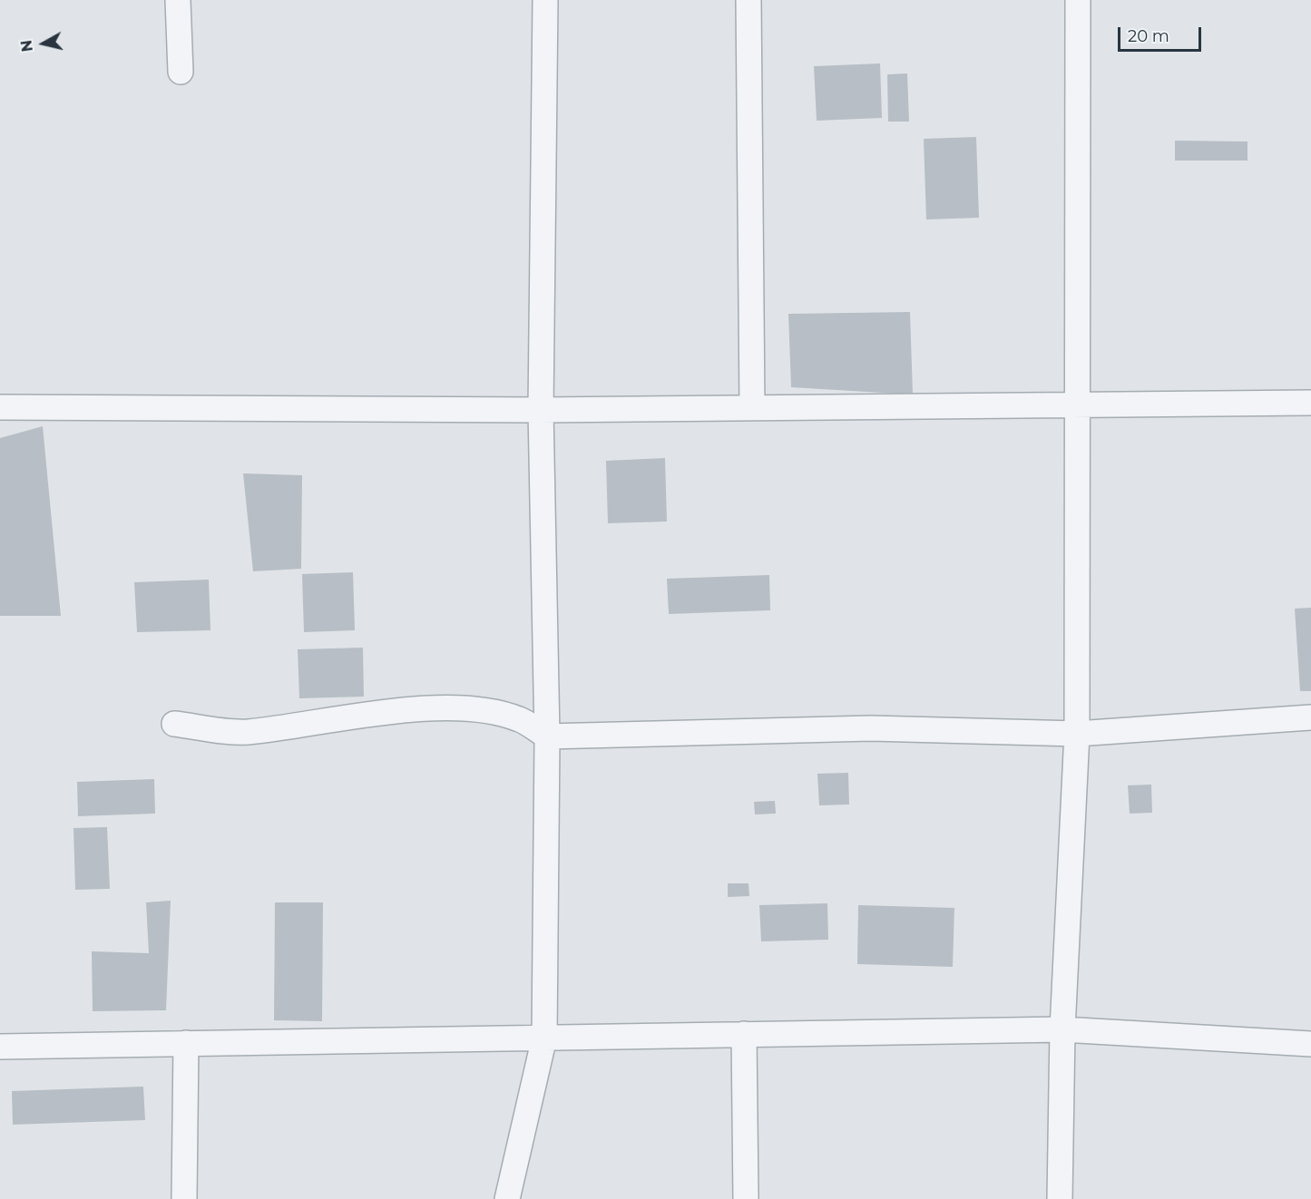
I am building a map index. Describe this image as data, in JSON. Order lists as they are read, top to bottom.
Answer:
{
  "scale_bar": "20 m",
  "north": "left"
}
